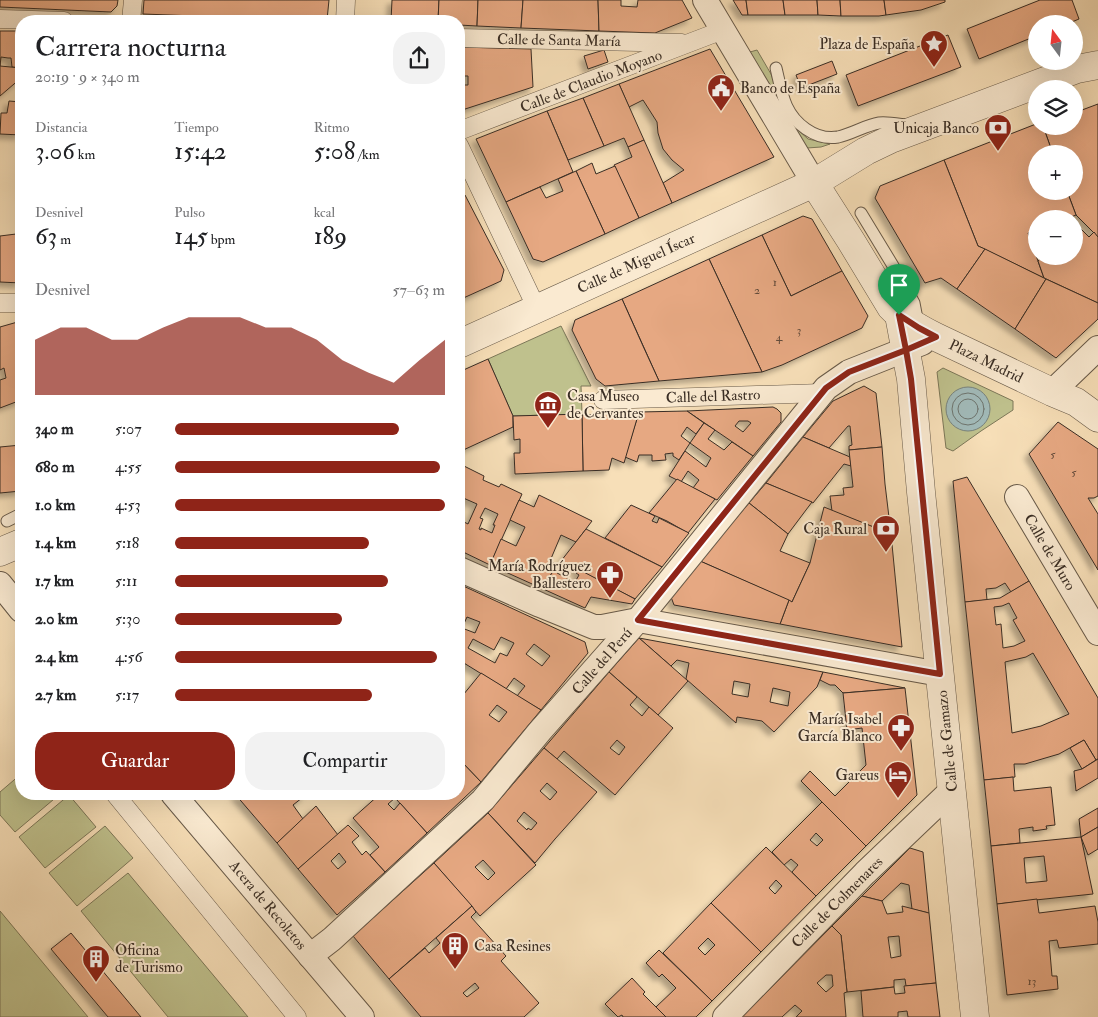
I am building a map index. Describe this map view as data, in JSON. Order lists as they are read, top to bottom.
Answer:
{
  "streets": {
    "street": [
      "Calle de Santa María",
      "Calle de Claudio Moyano",
      "Calle de Miguel Íscar",
      "Plaza Madrid",
      "Calle del Rastro",
      "Calle de Muro",
      "Calle del Perú",
      "Calle de Gamazo",
      "Calle de Colmenares",
      "Acera de Recoletos"
    ]
  },
  "crossings": [
    ["Calle de Santa María", "Calle de Claudio Moyano"],
    ["Calle de Miguel Íscar", "Plaza Madrid"],
    ["Plaza Madrid", "Calle del Perú"],
    ["Plaza Madrid", "Calle de Gamazo"],
    ["Calle del Rastro", "Calle del Perú"],
    ["Calle del Perú", "Acera de Recoletos"],
    ["Calle de Gamazo", "Calle de Colmenares"]
  ],
  "places": {
    "place": ["Plaza de España"],
    "public building": ["Banco de España"],
    "bank": ["Unicaja Banco", "Caja Rural"],
    "museum": ["Casa Museo de Cervantes"],
    "pharmacy": ["María Rodríguez Ballestero", "María Isabel García Blanco"],
    "hotel": ["Gareus"],
    "building": ["Casa Resines", "Oficina de Turismo"]
  },
  "house_numbers": [
    "1",
    "2",
    "3",
    "4",
    "5",
    "5",
    "13"
  ],
  "north": "top",
  "page": {
    "map_buttons": ["+", "−"],
    "heading": ["Carrera nocturna", "20:19 · 9 × 340 m"],
    "stats": [
      ["Distancia", "3.06 km"],
      ["Tiempo", "15:42"],
      ["Ritmo", "5:08 /km"],
      ["Desnivel", "63 m"],
      ["Pulso", "145 bpm"],
      ["kcal", "189"]
    ],
    "chart": ["Desnivel", "57–63 m"],
    "list": [
      {
        "name": "340 m",
        "note": "5:07"
      },
      {
        "name": "680 m",
        "note": "4:55"
      },
      {
        "name": "1.0 km",
        "note": "4:53"
      },
      {
        "name": "1.4 km",
        "note": "5:18"
      },
      {
        "name": "1.7 km",
        "note": "5:11"
      },
      {
        "name": "2.0 km",
        "note": "5:30"
      },
      {
        "name": "2.4 km",
        "note": "4:56"
      },
      {
        "name": "2.7 km",
        "note": "5:17"
      }
    ],
    "buttons": ["Guardar", "Compartir"]
  }
}
